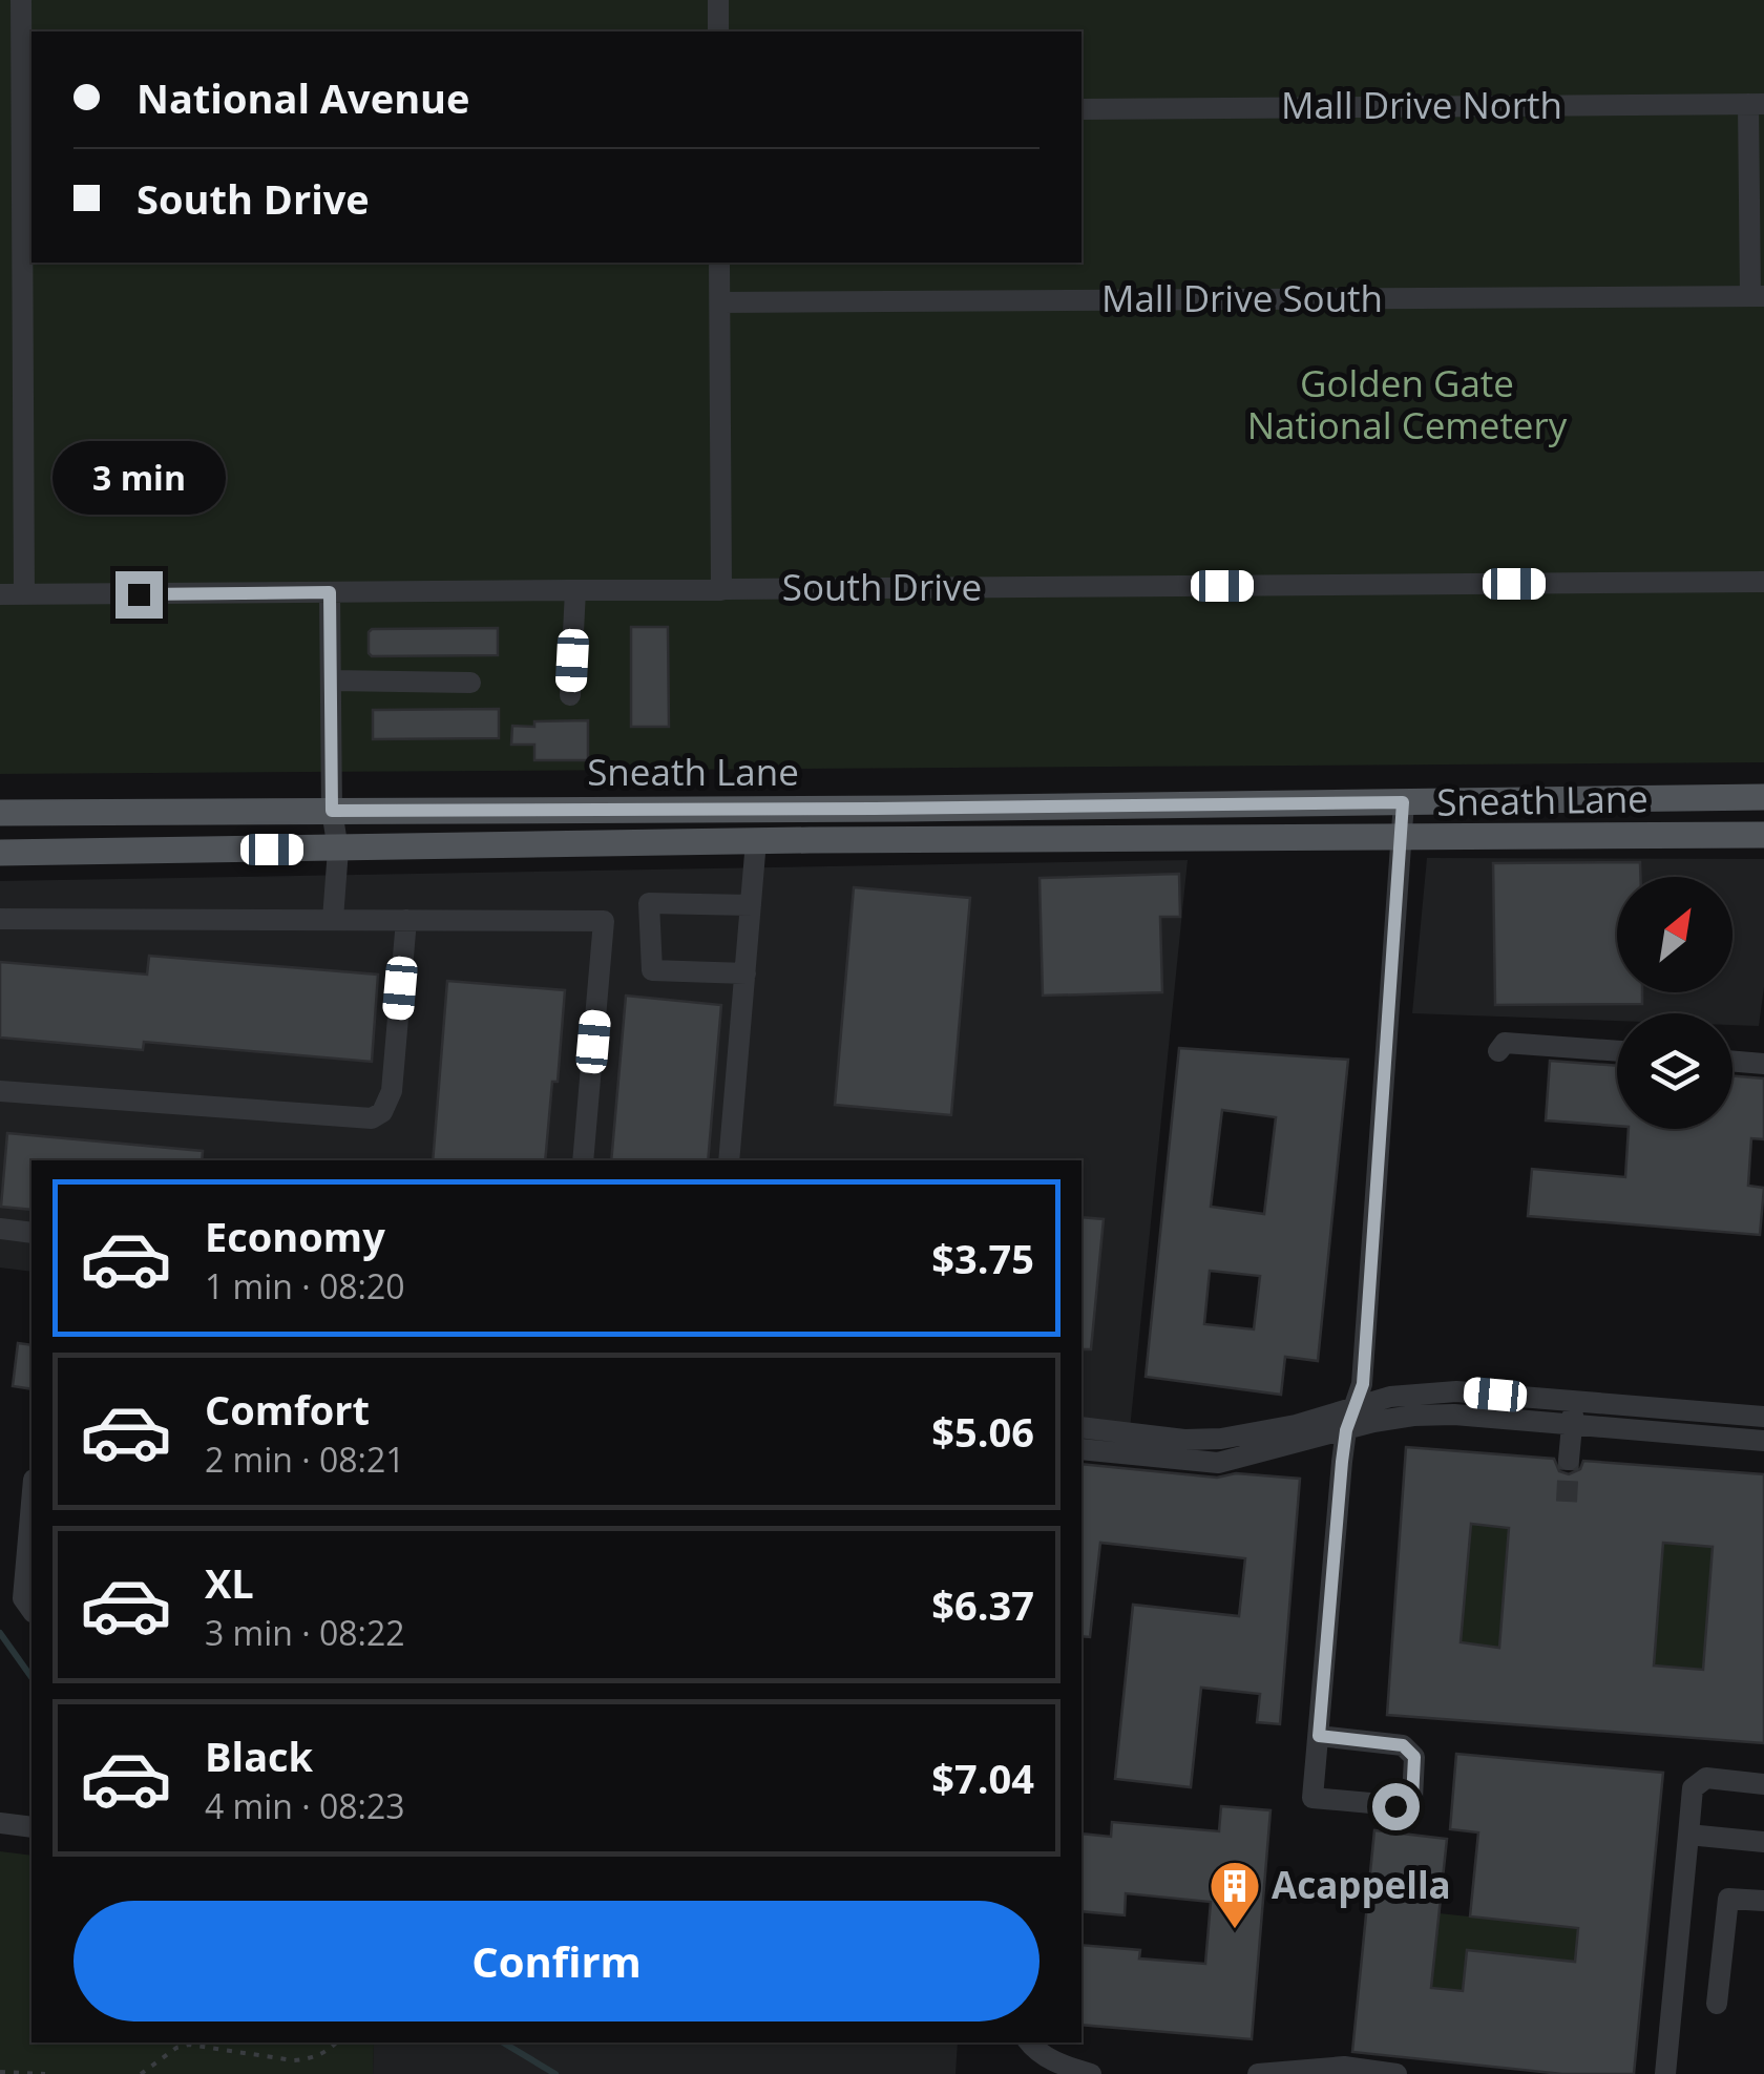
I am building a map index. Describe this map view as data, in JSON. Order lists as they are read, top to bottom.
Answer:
{
  "streets": {
    "main road": ["Sneath Lane"],
    "street": ["Mall Drive North", "Mall Drive South", "South Drive"]
  },
  "parks": ["Golden Gate National Cemetery"],
  "places": {
    "building": ["Acappella"]
  },
  "north": "top right",
  "page": {
    "banner": ["National Avenue", "South Drive"],
    "bubble": "3 min",
    "list": [
      {
        "name": "Economy",
        "note": "1 min · 08:20",
        "value": "$3.75"
      },
      {
        "name": "Comfort",
        "note": "2 min · 08:21",
        "value": "$5.06"
      },
      {
        "name": "XL",
        "note": "3 min · 08:22",
        "value": "$6.37"
      },
      {
        "name": "Black",
        "note": "4 min · 08:23",
        "value": "$7.04"
      }
    ],
    "buttons": "Confirm"
  }
}
